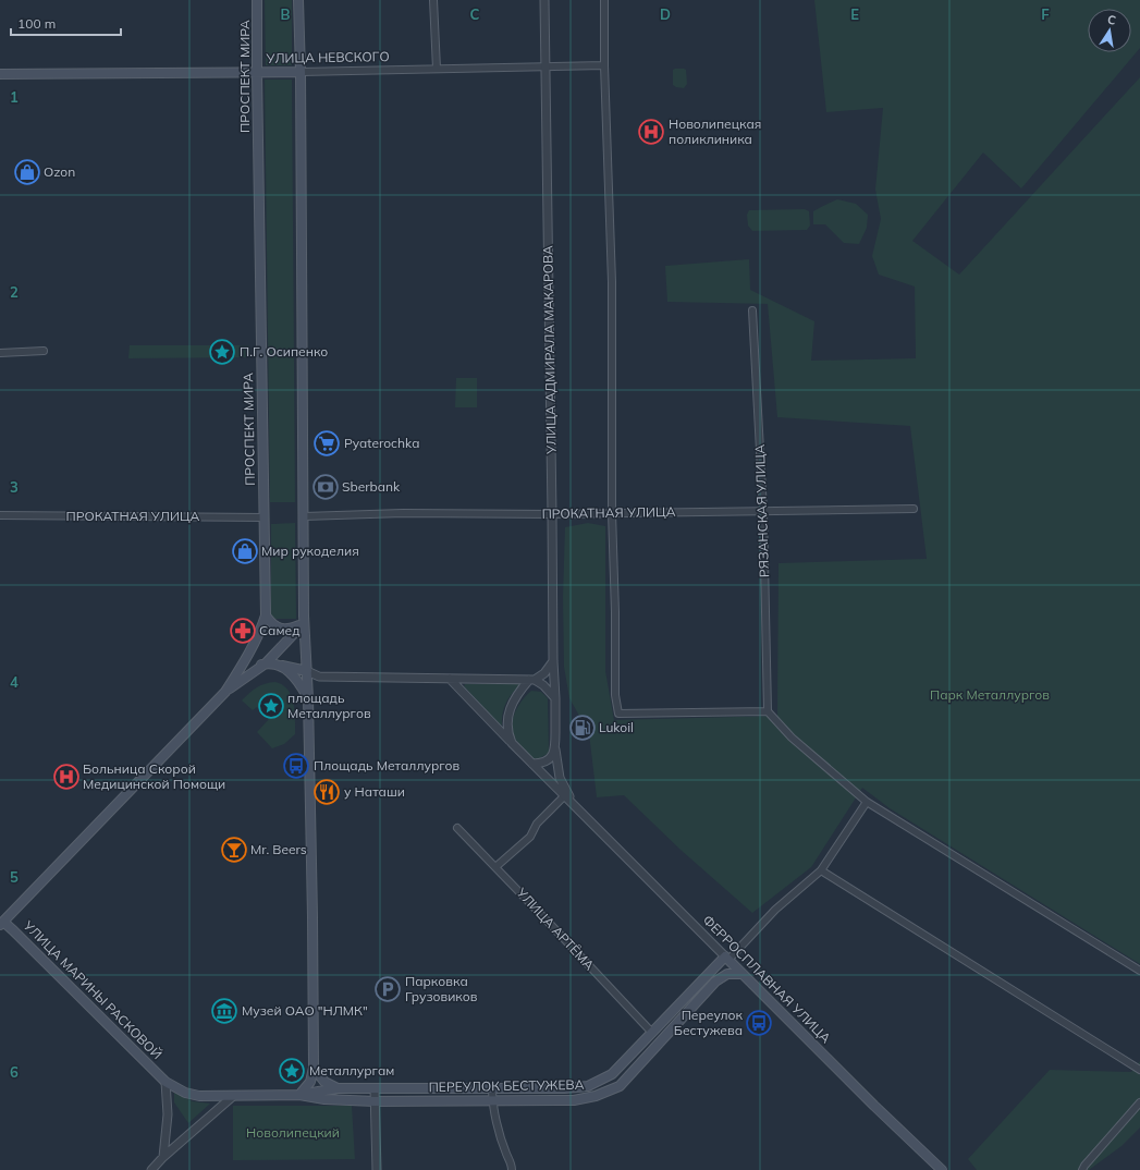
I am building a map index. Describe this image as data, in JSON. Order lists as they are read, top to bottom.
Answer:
{
  "streets": {
    "main road": [
      "УЛИЦА НЕВСКОГО",
      "ПРОСПЕКТ МИРА",
      "ФЕРРОСПЛАВНАЯ УЛИЦА",
      "УЛИЦА МАРИНЫ РАСКОВОЙ",
      "ПЕРЕУЛОК БЕСТУЖЕВА"
    ],
    "street": [
      "УЛИЦА АДМИРАЛА МАКАРОВА",
      "РЯЗАНСКАЯ УЛИЦА",
      "ПРОКАТНАЯ УЛИЦА",
      "УЛИЦА АРТЁМА"
    ]
  },
  "crossings": [
    ["УЛИЦА НЕВСКОГО", "ПРОСПЕКТ МИРА"],
    ["УЛИЦА НЕВСКОГО", "УЛИЦА АДМИРАЛА МАКАРОВА"],
    ["ПРОСПЕКТ МИРА", "ПРОКАТНАЯ УЛИЦА"],
    ["УЛИЦА АДМИРАЛА МАКАРОВА", "ПРОКАТНАЯ УЛИЦА"],
    ["РЯЗАНСКАЯ УЛИЦА", "ПРОКАТНАЯ УЛИЦА"],
    ["УЛИЦА АРТЁМА", "ПЕРЕУЛОК БЕСТУЖЕВА"],
    ["ФЕРРОСПЛАВНАЯ УЛИЦА", "ПЕРЕУЛОК БЕСТУЖЕВА"]
  ],
  "parks": ["Парк Металлургов", "Новолипецкий"],
  "places": {
    "hospital": ["Новолипецкая поликлиника", "Больница Скорой Медицинской Помощи"],
    "shop": ["Ozon", "Мир рукоделия"],
    "place": ["П.Г. Осипенко", "площадь Металлургов", "Металлургам"],
    "supermarket": ["Pyaterochka"],
    "bank": ["Sberbank"],
    "pharmacy": ["Самед"],
    "fuel station": ["Lukoil"],
    "bus stop": ["Площадь Металлургов", "Переулок Бестужева"],
    "restaurant": ["у Наташи"],
    "bar": ["Mr. Beers"],
    "parking": ["Парковка Грузовиков"],
    "museum": ["Музей ОАО \"НЛМК\""]
  },
  "scale_bar": "100 m",
  "north": "top",
  "grid": {
    "columns": [
      "B",
      "C",
      "D",
      "E",
      "F"
    ],
    "rows": [
      "1",
      "2",
      "3",
      "4",
      "5",
      "6"
    ]
  }
}
